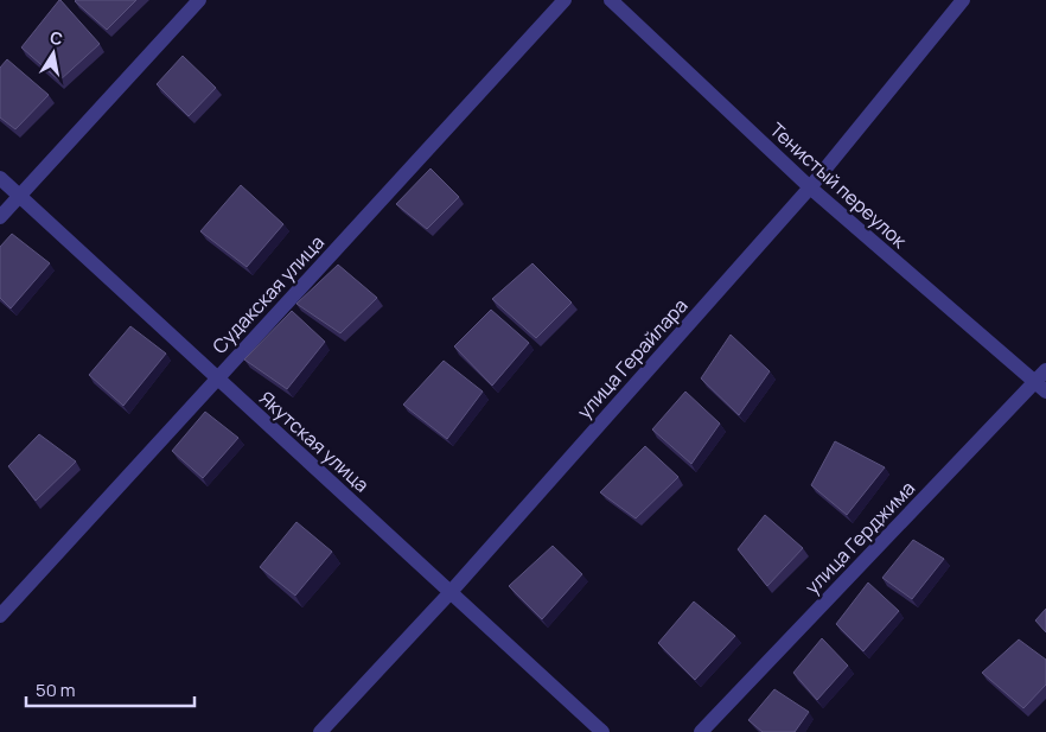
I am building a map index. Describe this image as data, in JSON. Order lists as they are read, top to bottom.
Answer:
{
  "streets": {
    "street": [
      "Тенистый переулок",
      "Судакская улица",
      "улица Герайлара",
      "Якутская улица",
      "улица Герджима"
    ]
  },
  "crossings": [
    ["Тенистый переулок", "улица Герайлара"],
    ["Тенистый переулок", "улица Герджима"],
    ["Судакская улица", "Якутская улица"],
    ["улица Герайлара", "Якутская улица"]
  ],
  "scale_bar": "50 m",
  "north": "top"
}
